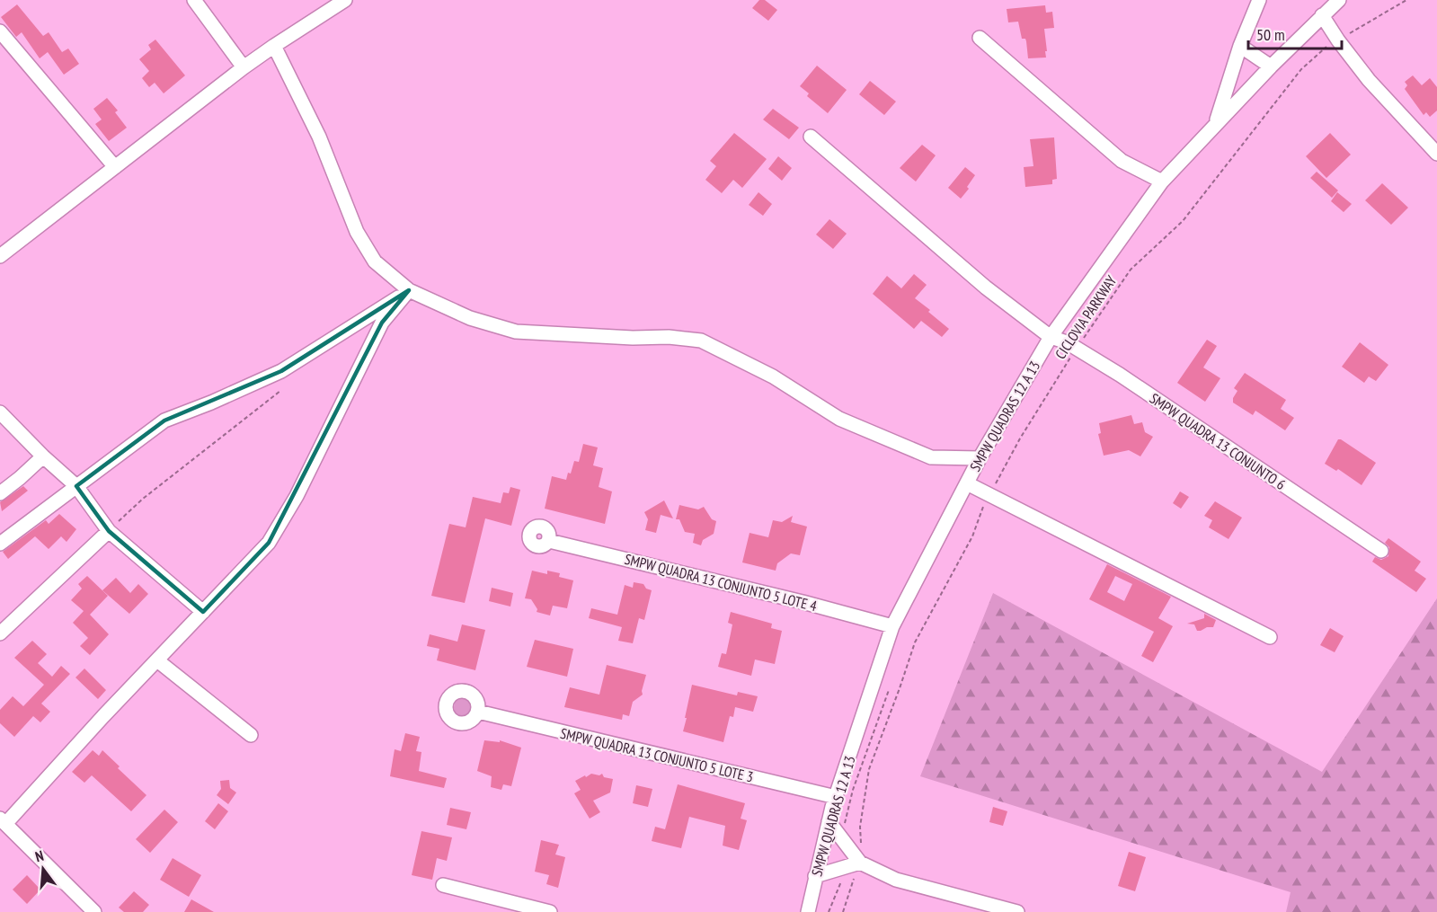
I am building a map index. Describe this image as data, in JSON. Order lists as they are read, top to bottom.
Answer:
{
  "streets": {
    "street": [
      "SMPW QUADRAS 12 A 13",
      "SMPW QUADRA 13 CONJUNTO 6",
      "SMPW QUADRA 13 CONJUNTO 5 LOTE 4",
      "SMPW QUADRA 13 CONJUNTO 5 LOTE 3"
    ],
    "path": ["CICLOVIA PARKWAY"]
  },
  "crossings": [
    ["CICLOVIA PARKWAY", "SMPW QUADRA 13 CONJUNTO 6"],
    ["SMPW QUADRAS 12 A 13", "SMPW QUADRA 13 CONJUNTO 6"],
    ["SMPW QUADRAS 12 A 13", "SMPW QUADRA 13 CONJUNTO 5 LOTE 4"],
    ["SMPW QUADRAS 12 A 13", "SMPW QUADRA 13 CONJUNTO 5 LOTE 3"]
  ],
  "scale_bar": "50 m",
  "north": "top"
}
